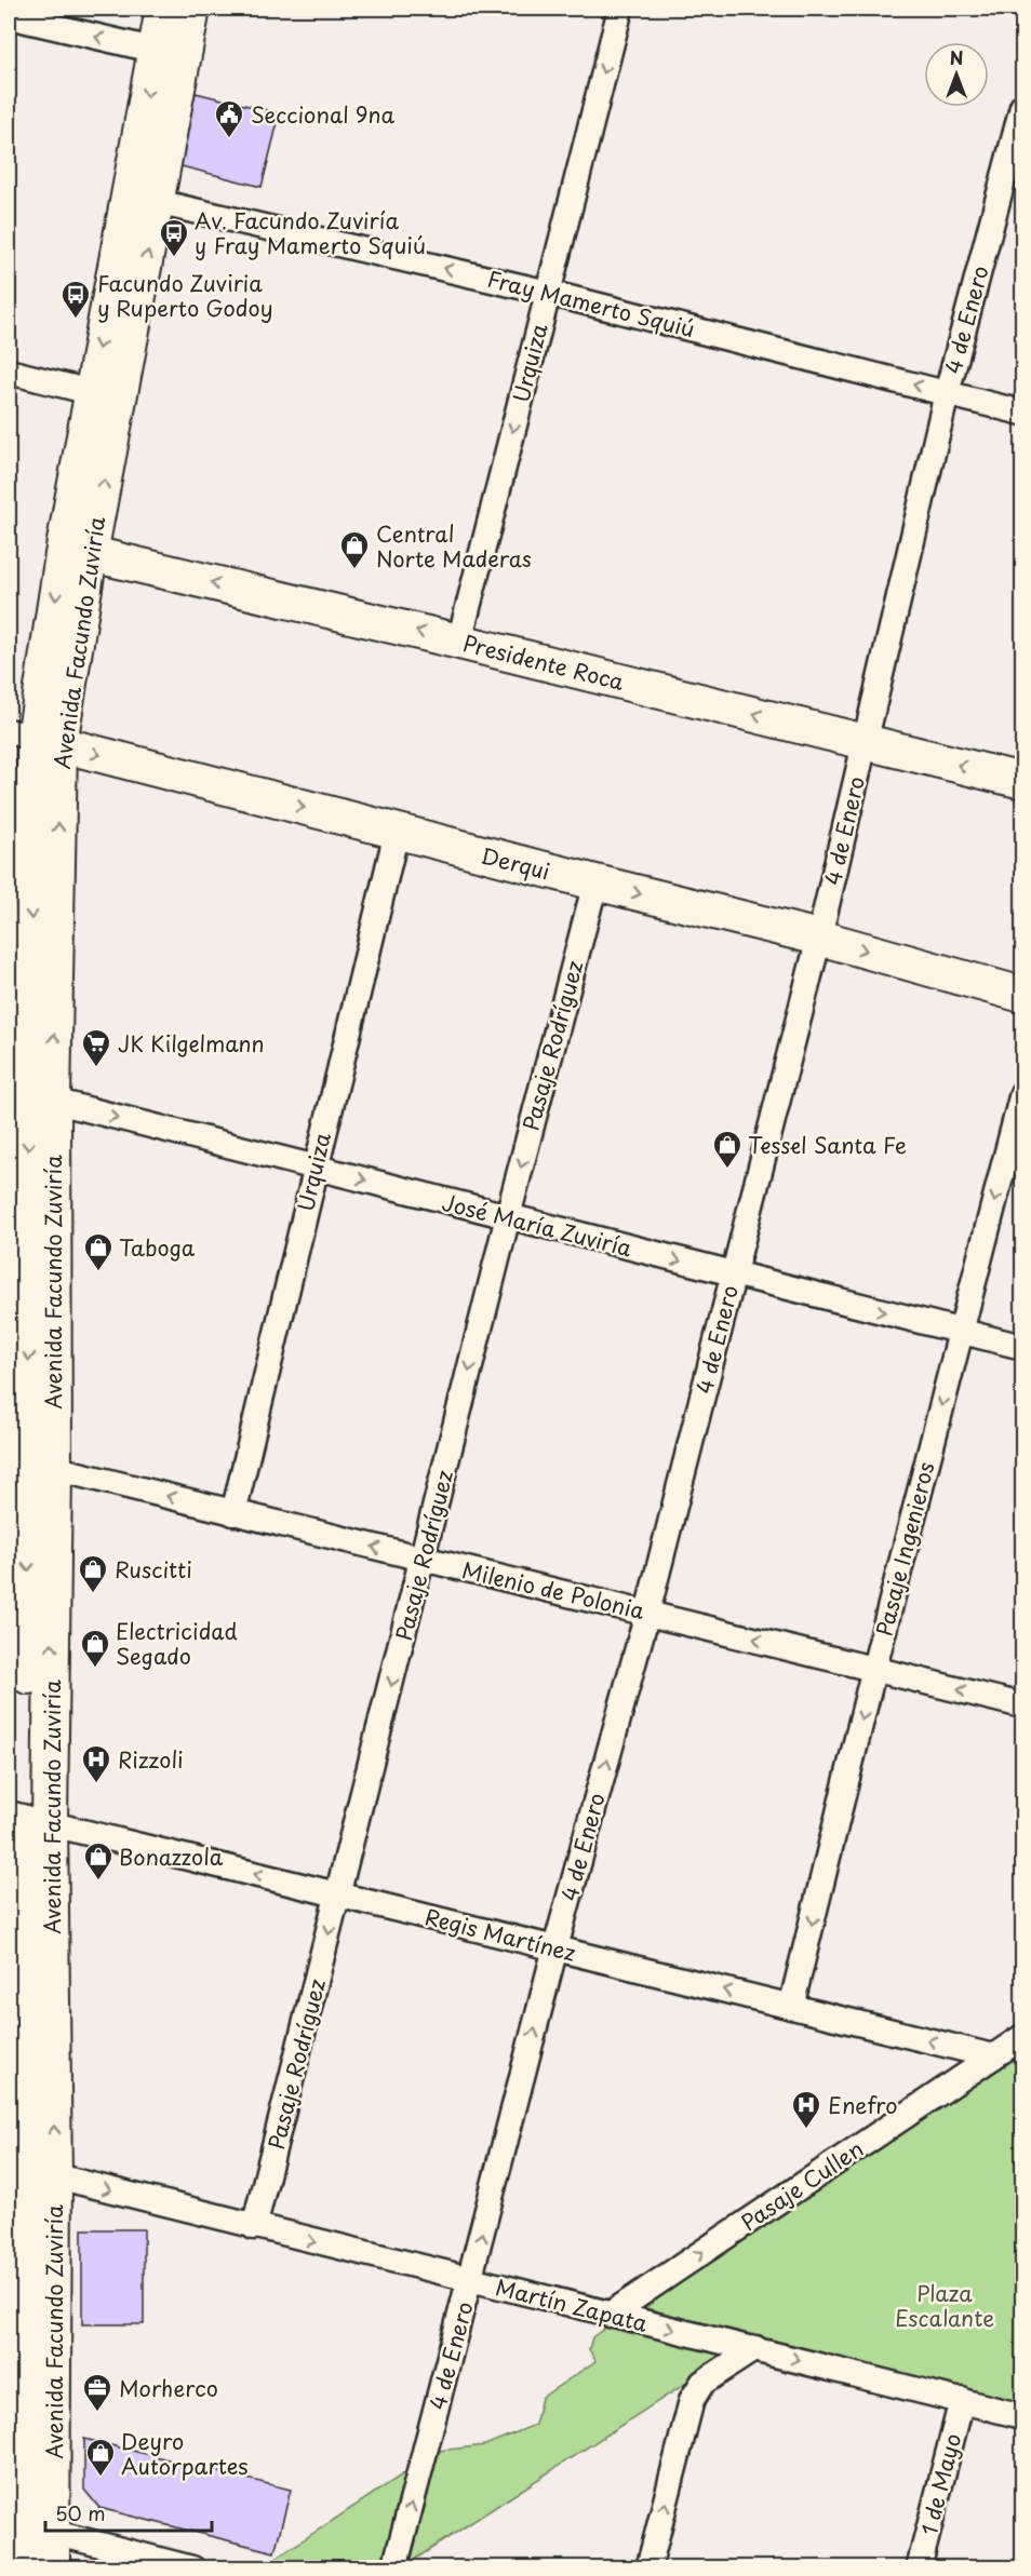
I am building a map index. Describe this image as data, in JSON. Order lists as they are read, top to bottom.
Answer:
{
  "streets": {
    "main road": ["Avenida Facundo Zuviría", "Presidente Roca", "Derqui"],
    "street": [
      "Fray Mamerto Squiú",
      "4 de Enero",
      "Urquiza",
      "Pasaje Rodríguez",
      "José María Zuviría",
      "Pasaje Ingenieros",
      "Milenio de Polonia",
      "Regis Martínez",
      "Pasaje Cullen",
      "Martín Zapata",
      "1 de Mayo"
    ]
  },
  "crossings": [
    ["Fray Mamerto Squiú", "4 de Enero"],
    ["Fray Mamerto Squiú", "Urquiza"],
    ["Fray Mamerto Squiú", "Avenida Facundo Zuviría"],
    ["4 de Enero", "Presidente Roca"],
    ["4 de Enero", "Derqui"],
    ["4 de Enero", "José María Zuviría"],
    ["4 de Enero", "Milenio de Polonia"],
    ["4 de Enero", "Regis Martínez"],
    ["4 de Enero", "Martín Zapata"],
    ["Urquiza", "Presidente Roca"],
    ["Urquiza", "Derqui"],
    ["Urquiza", "José María Zuviría"],
    ["Urquiza", "Milenio de Polonia"],
    ["Avenida Facundo Zuviría", "Presidente Roca"],
    ["Avenida Facundo Zuviría", "Derqui"],
    ["Avenida Facundo Zuviría", "José María Zuviría"],
    ["Avenida Facundo Zuviría", "Milenio de Polonia"],
    ["Avenida Facundo Zuviría", "Regis Martínez"],
    ["Avenida Facundo Zuviría", "Martín Zapata"],
    ["Derqui", "Pasaje Rodríguez"],
    ["Pasaje Rodríguez", "José María Zuviría"],
    ["Pasaje Rodríguez", "Milenio de Polonia"],
    ["Pasaje Rodríguez", "Regis Martínez"],
    ["Pasaje Rodríguez", "Martín Zapata"],
    ["José María Zuviría", "Pasaje Ingenieros"],
    ["Pasaje Ingenieros", "Milenio de Polonia"],
    ["Pasaje Ingenieros", "Regis Martínez"],
    ["Regis Martínez", "Pasaje Cullen"],
    ["Pasaje Cullen", "Martín Zapata"],
    ["Martín Zapata", "1 de Mayo"]
  ],
  "one_way": [
    "Fray Mamerto Squiú",
    "4 de Enero",
    "Urquiza",
    "Presidente Roca",
    "Derqui",
    "Pasaje Rodríguez",
    "José María Zuviría",
    "Pasaje Ingenieros",
    "Milenio de Polonia",
    "Regis Martínez",
    "Pasaje Cullen",
    "Martín Zapata"
  ],
  "parks": ["Plaza Escalante"],
  "places": {
    "public building": ["Seccional 9na"],
    "bus stop": ["Av. Facundo Zuviría y Fray Mamerto Squiú", "Facundo Zuviria y Ruperto Godoy"],
    "shop": [
      "Central Norte Maderas",
      "Tessel Santa Fe",
      "Taboga",
      "Ruscitti",
      "Electricidad Segado",
      "Bonazzola",
      "Deyro Autorpartes"
    ],
    "supermarket": ["JK Kilgelmann"],
    "hospital": ["Rizzoli", "Enefro"],
    "office": ["Morherco"]
  },
  "scale_bar": "50 m",
  "north": "top"
}
